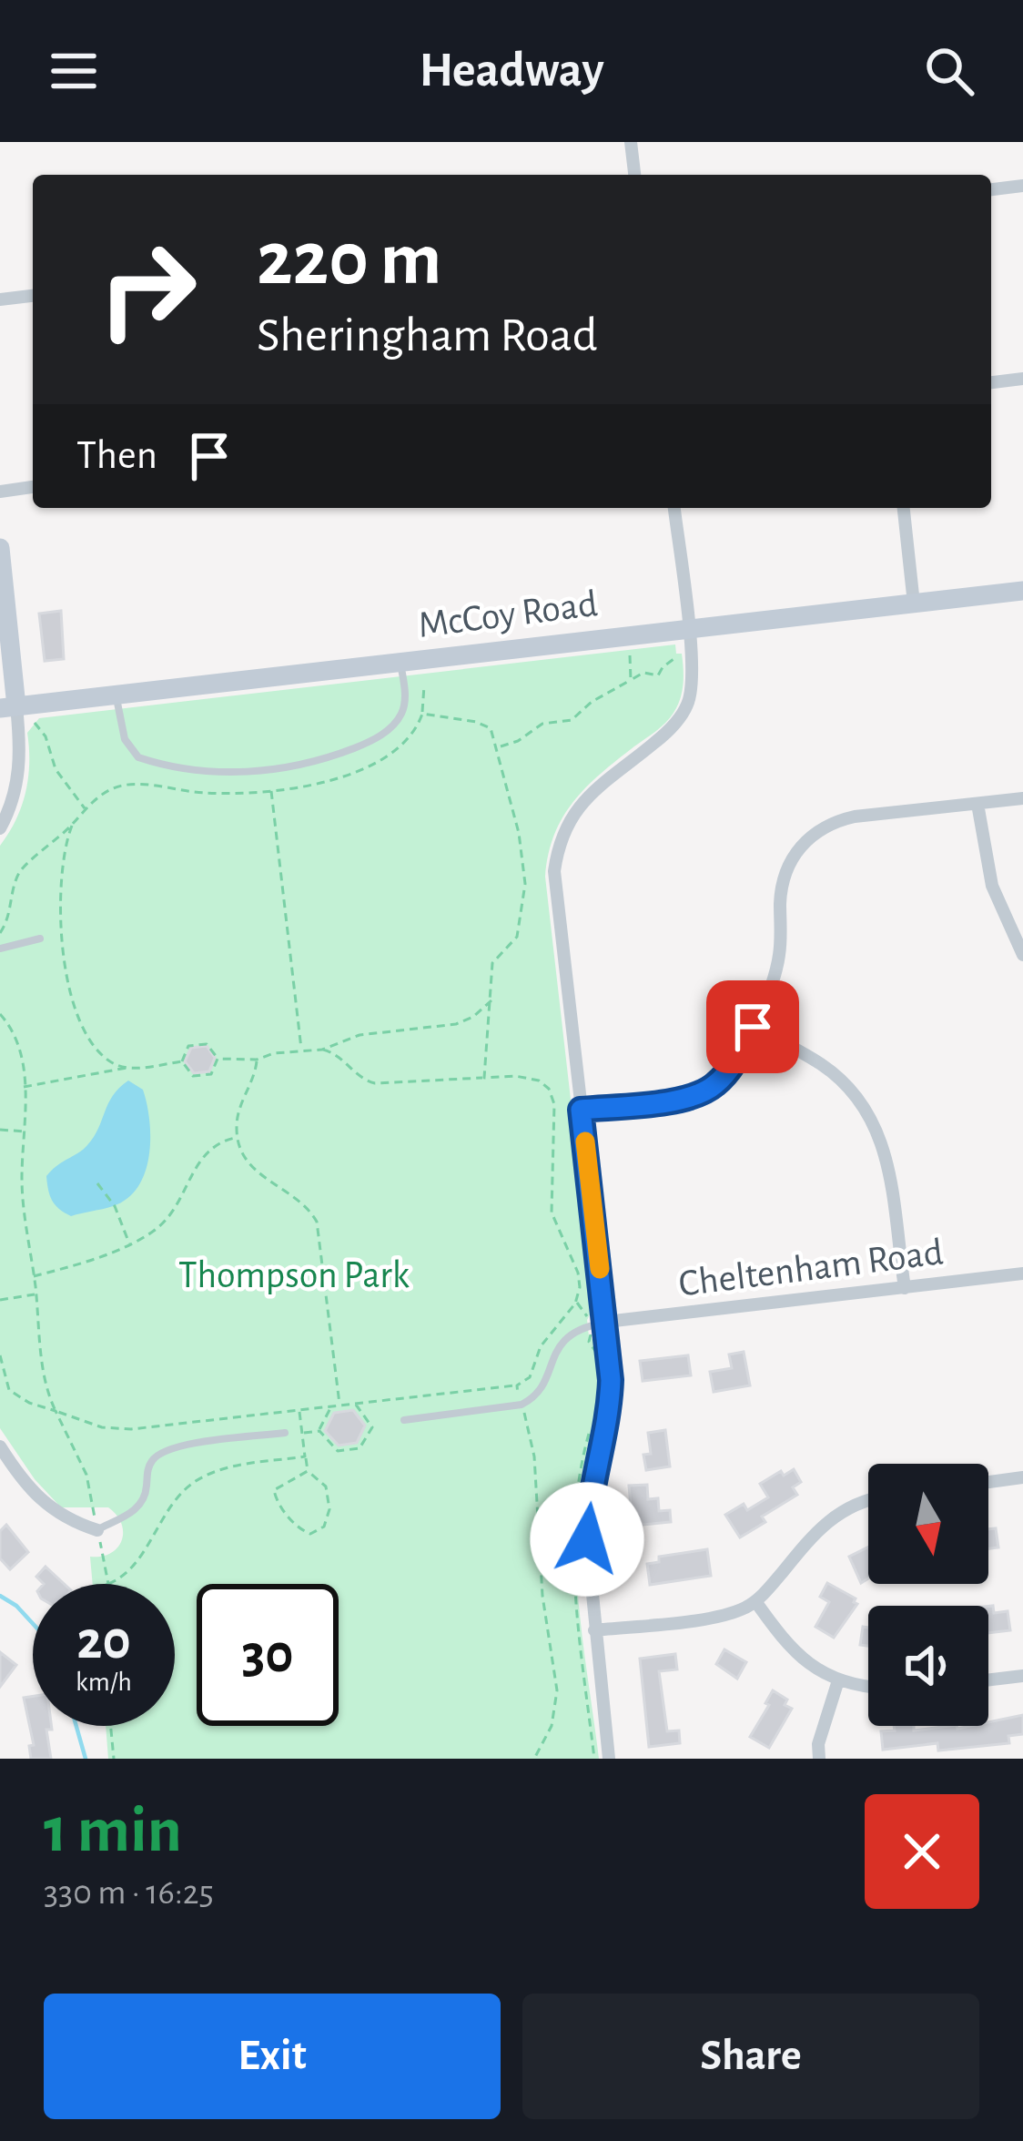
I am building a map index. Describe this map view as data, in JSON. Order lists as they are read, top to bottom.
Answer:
{
  "streets": {
    "main road": ["McCoy Road"],
    "street": ["Cheltenham Road"]
  },
  "parks": ["Thompson Park"],
  "north": "bottom",
  "page": {
    "header": "Headway",
    "turn": ["220 m", "Sheringham Road"],
    "then": "Then",
    "speed": "20 km/h",
    "limit": "30",
    "heading": ["1 min", "330 m · 16:25"],
    "buttons": ["Exit", "Share"]
  }
}
